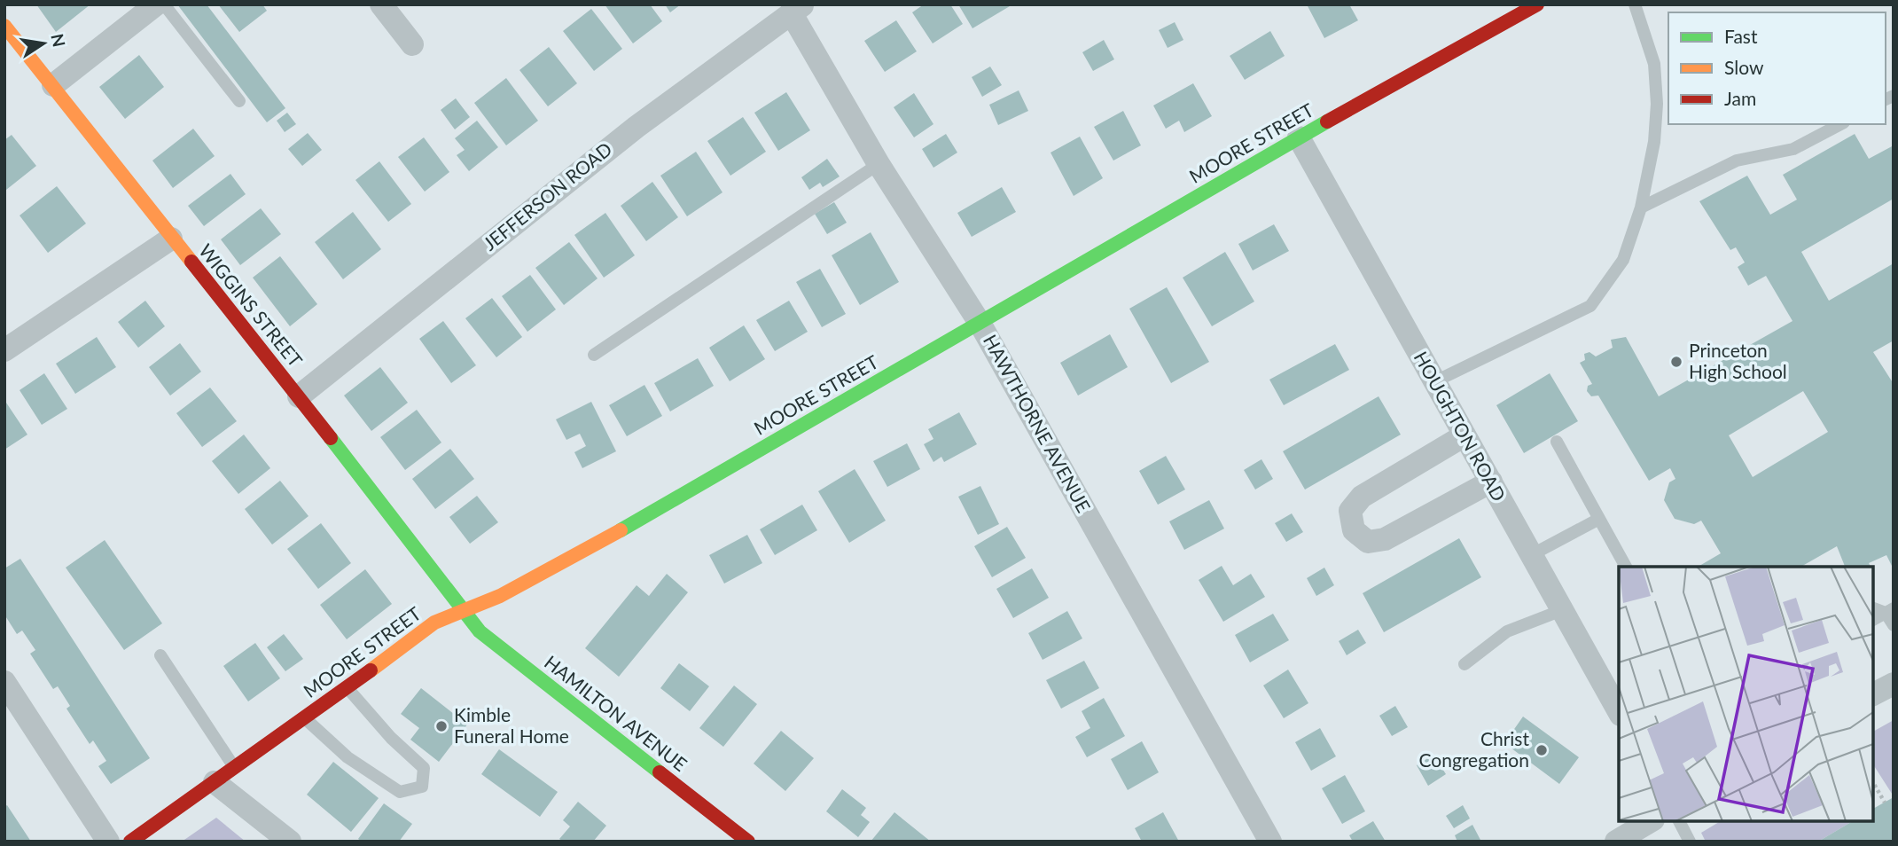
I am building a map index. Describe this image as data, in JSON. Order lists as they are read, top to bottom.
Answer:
{
  "streets": {
    "street": [
      "MOORE STREET",
      "JEFFERSON ROAD",
      "WIGGINS STREET",
      "HAWTHORNE AVENUE",
      "HOUGHTON ROAD",
      "HAMILTON AVENUE"
    ]
  },
  "crossings": [
    ["MOORE STREET", "WIGGINS STREET"],
    ["MOORE STREET", "HAWTHORNE AVENUE"],
    ["MOORE STREET", "HOUGHTON ROAD"],
    ["MOORE STREET", "HAMILTON AVENUE"],
    ["JEFFERSON ROAD", "WIGGINS STREET"],
    ["JEFFERSON ROAD", "HAWTHORNE AVENUE"],
    ["WIGGINS STREET", "HAMILTON AVENUE"]
  ],
  "places": ["Princeton High School", "Kimble Funeral Home", "Christ Congregation"],
  "legend": ["Fast", "Slow", "Jam"],
  "north": "right"
}
